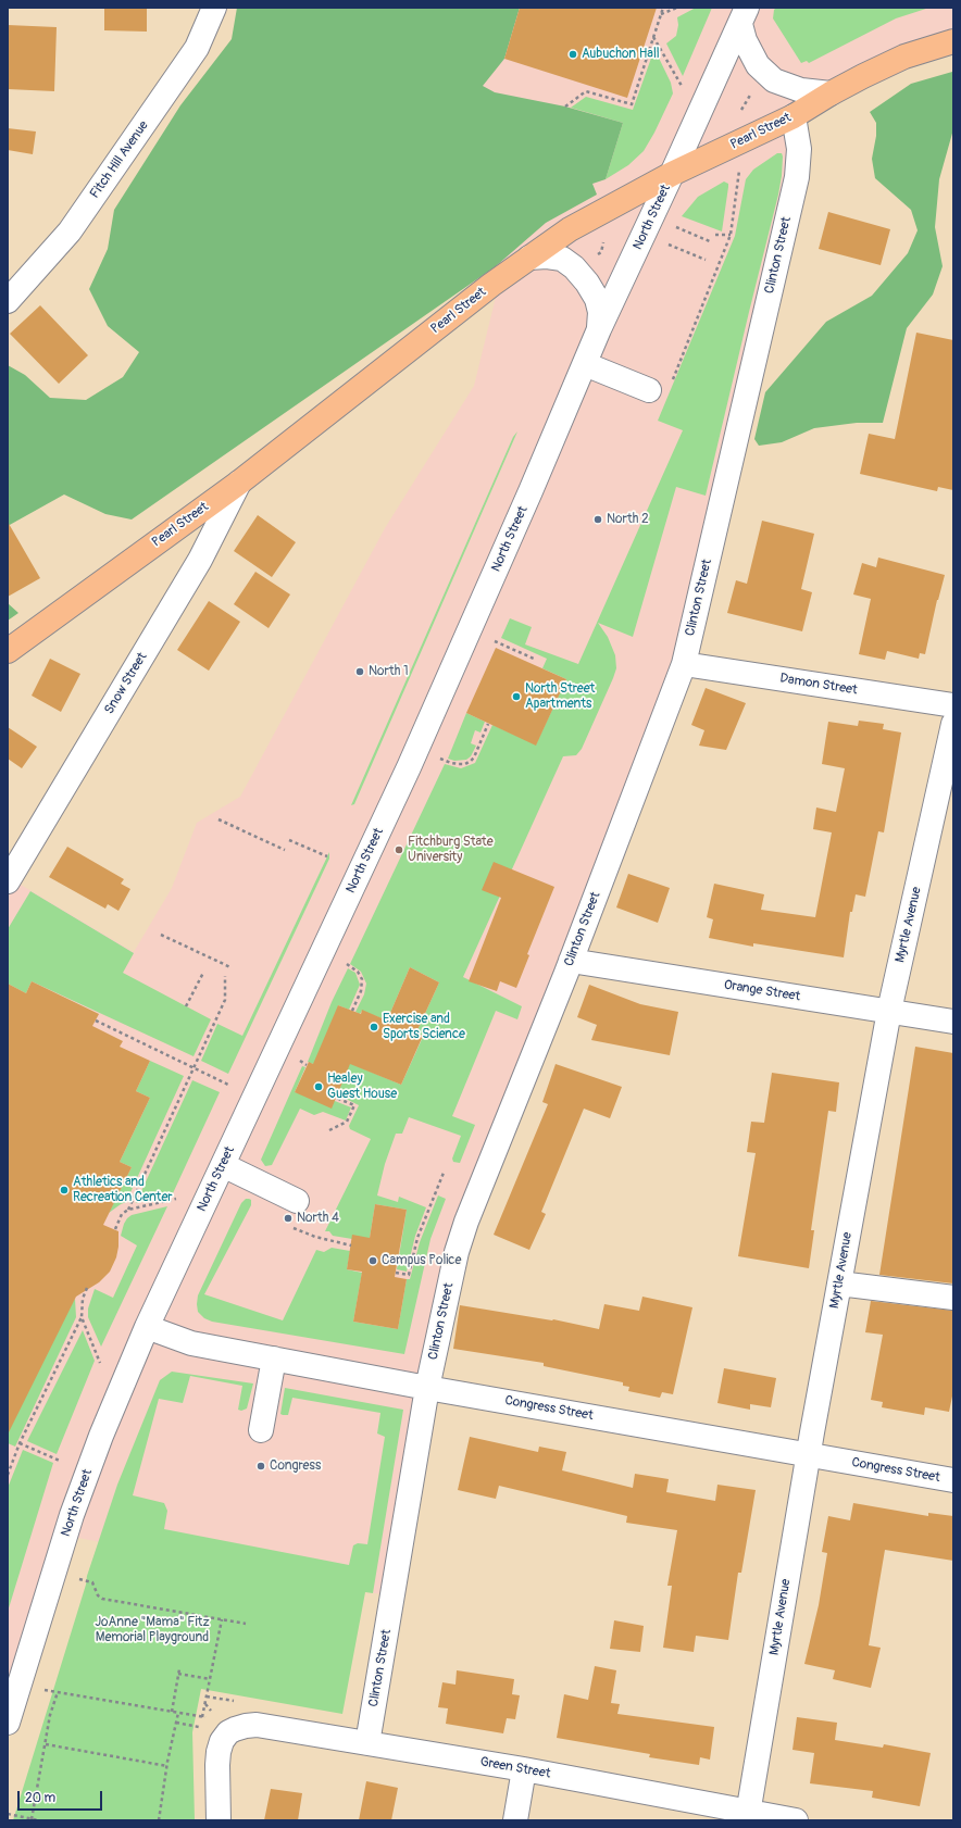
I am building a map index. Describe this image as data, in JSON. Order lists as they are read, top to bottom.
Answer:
{
  "streets": {
    "main road": ["Pearl Street"],
    "street": [
      "Fitch Hill Avenue",
      "North Street",
      "Clinton Street",
      "Snow Street",
      "Damon Street",
      "Myrtle Avenue",
      "Orange Street",
      "Congress Street",
      "Green Street"
    ]
  },
  "crossings": [
    ["Pearl Street", "North Street"],
    ["Pearl Street", "Clinton Street"],
    ["Pearl Street", "Snow Street"],
    ["North Street", "Congress Street"],
    ["Clinton Street", "Damon Street"],
    ["Clinton Street", "Orange Street"],
    ["Clinton Street", "Congress Street"],
    ["Clinton Street", "Green Street"],
    ["Myrtle Avenue", "Orange Street"],
    ["Myrtle Avenue", "Congress Street"],
    ["Myrtle Avenue", "Green Street"]
  ],
  "parks": ["JoAnne \"Mama\" Fitz Memorial Playground"],
  "places": [
    "Aubuchon Hall",
    "North 2",
    "North 1",
    "North Street Apartments",
    "Fitchburg State University",
    "Exercise and Sports Science",
    "Healey Guest House",
    "Athletics and Recreation Center",
    "North 4",
    "Campus Police",
    "Congress"
  ],
  "scale_bar": "20 m"
}
